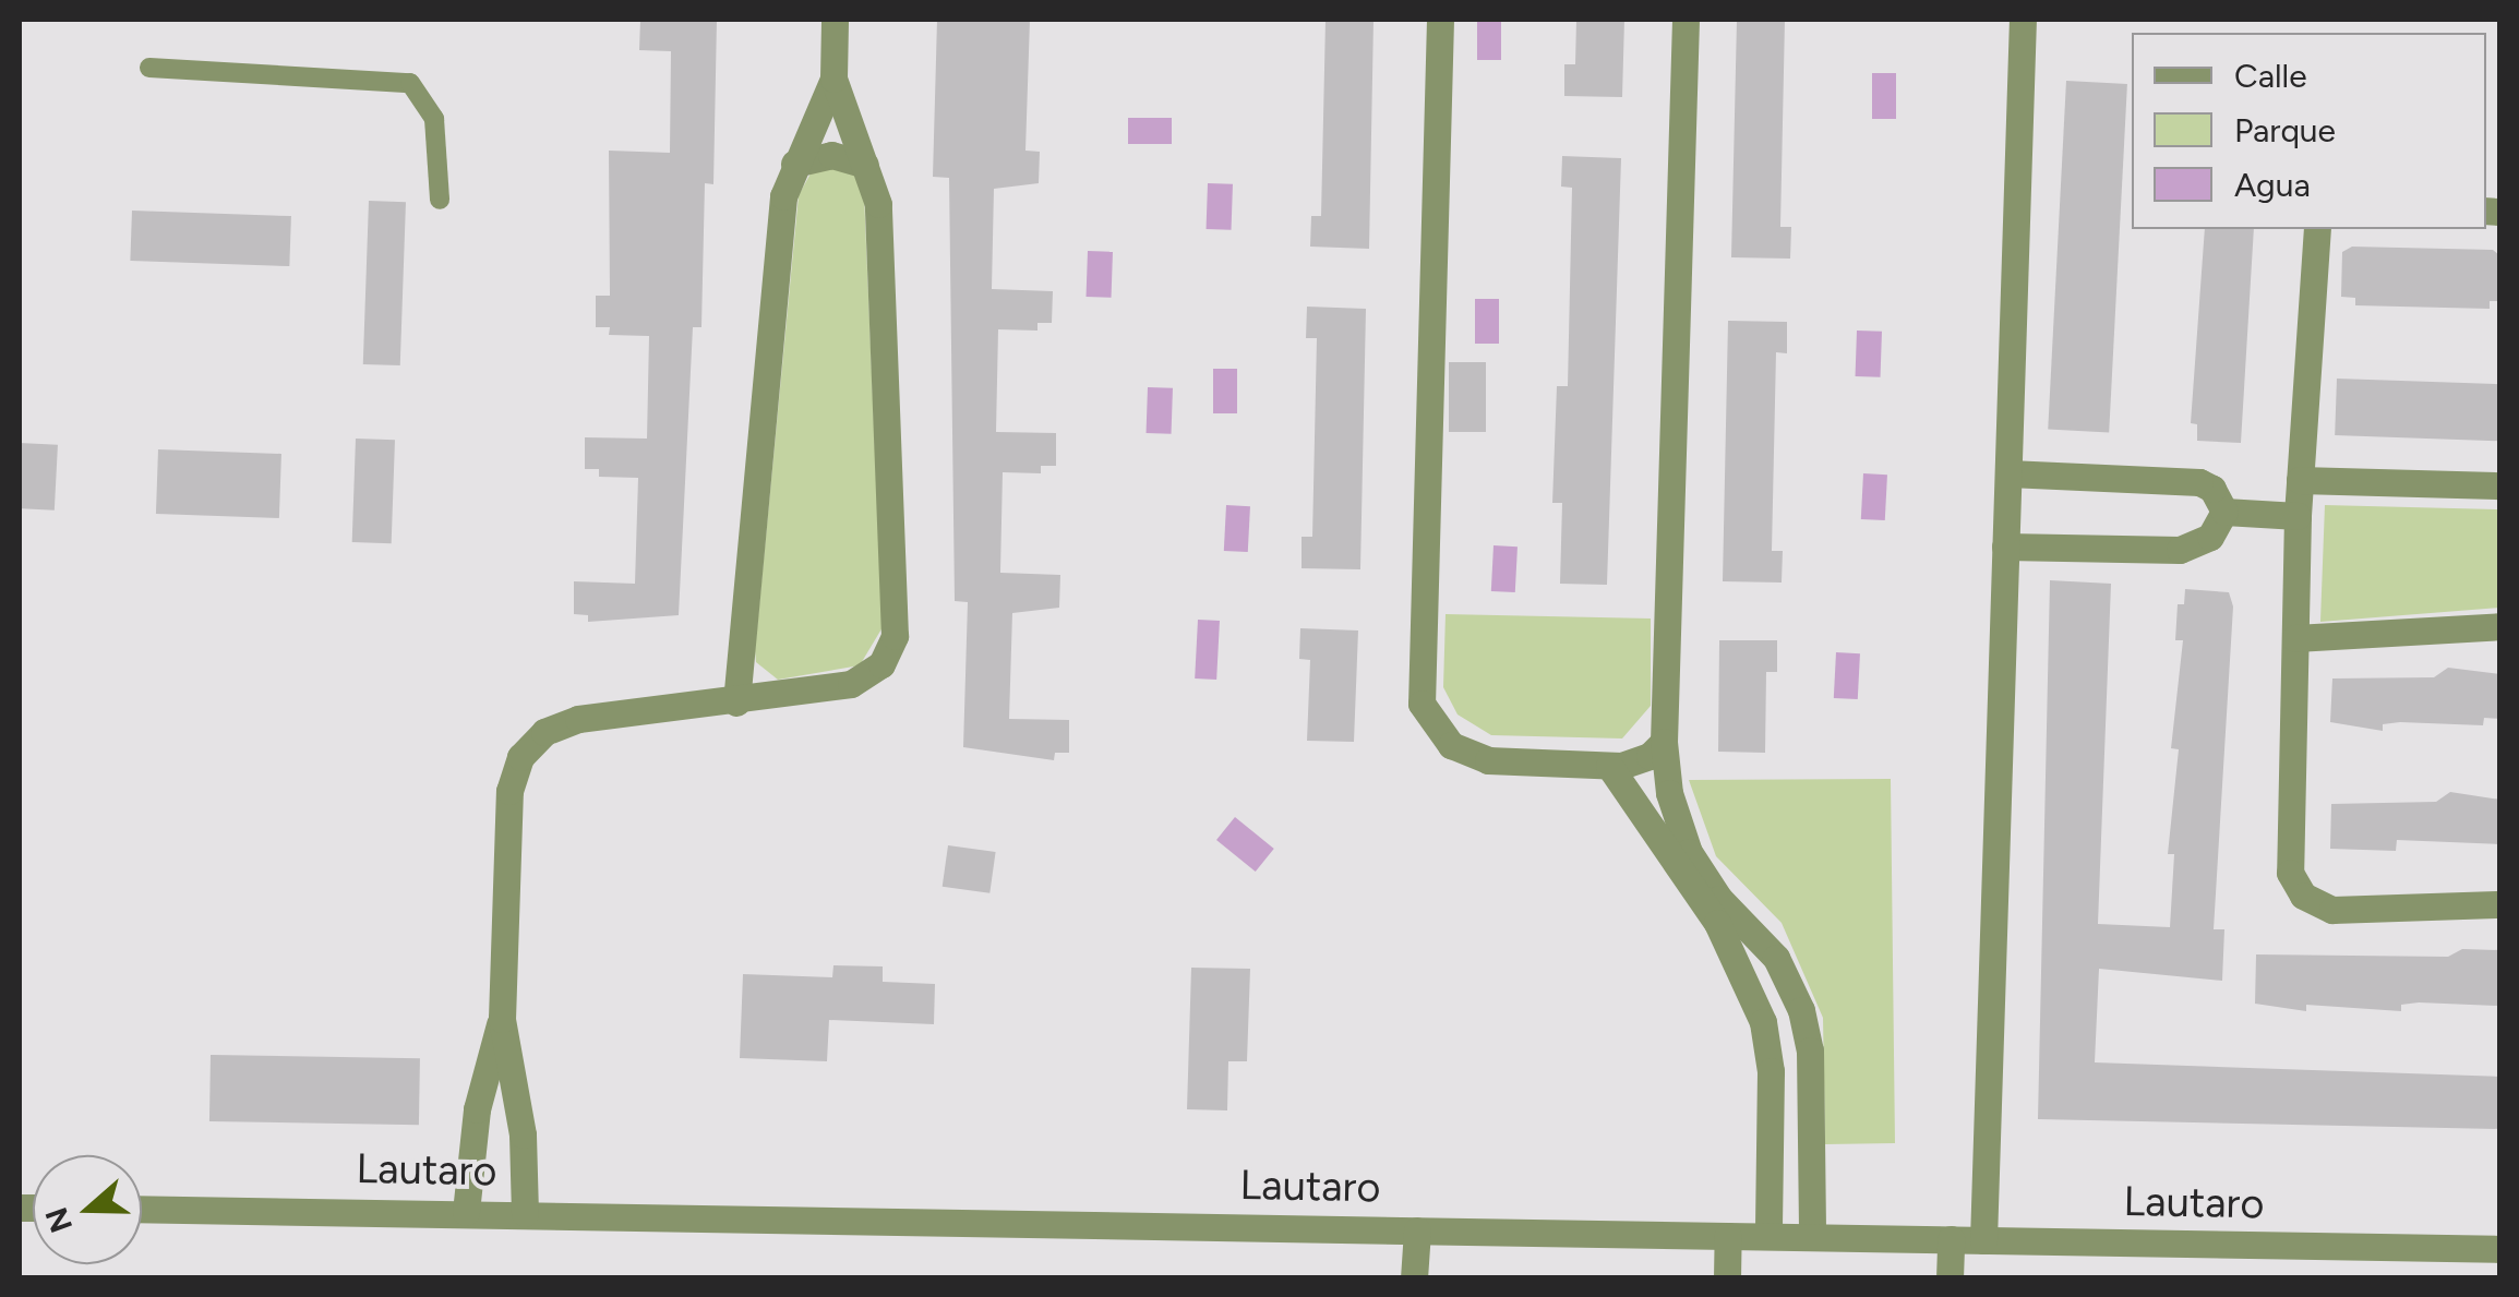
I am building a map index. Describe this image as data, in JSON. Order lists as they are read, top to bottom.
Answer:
{
  "streets": {
    "street": ["Lautaro"]
  },
  "legend": ["Calle", "Parque", "Agua"],
  "north": "left"
}
